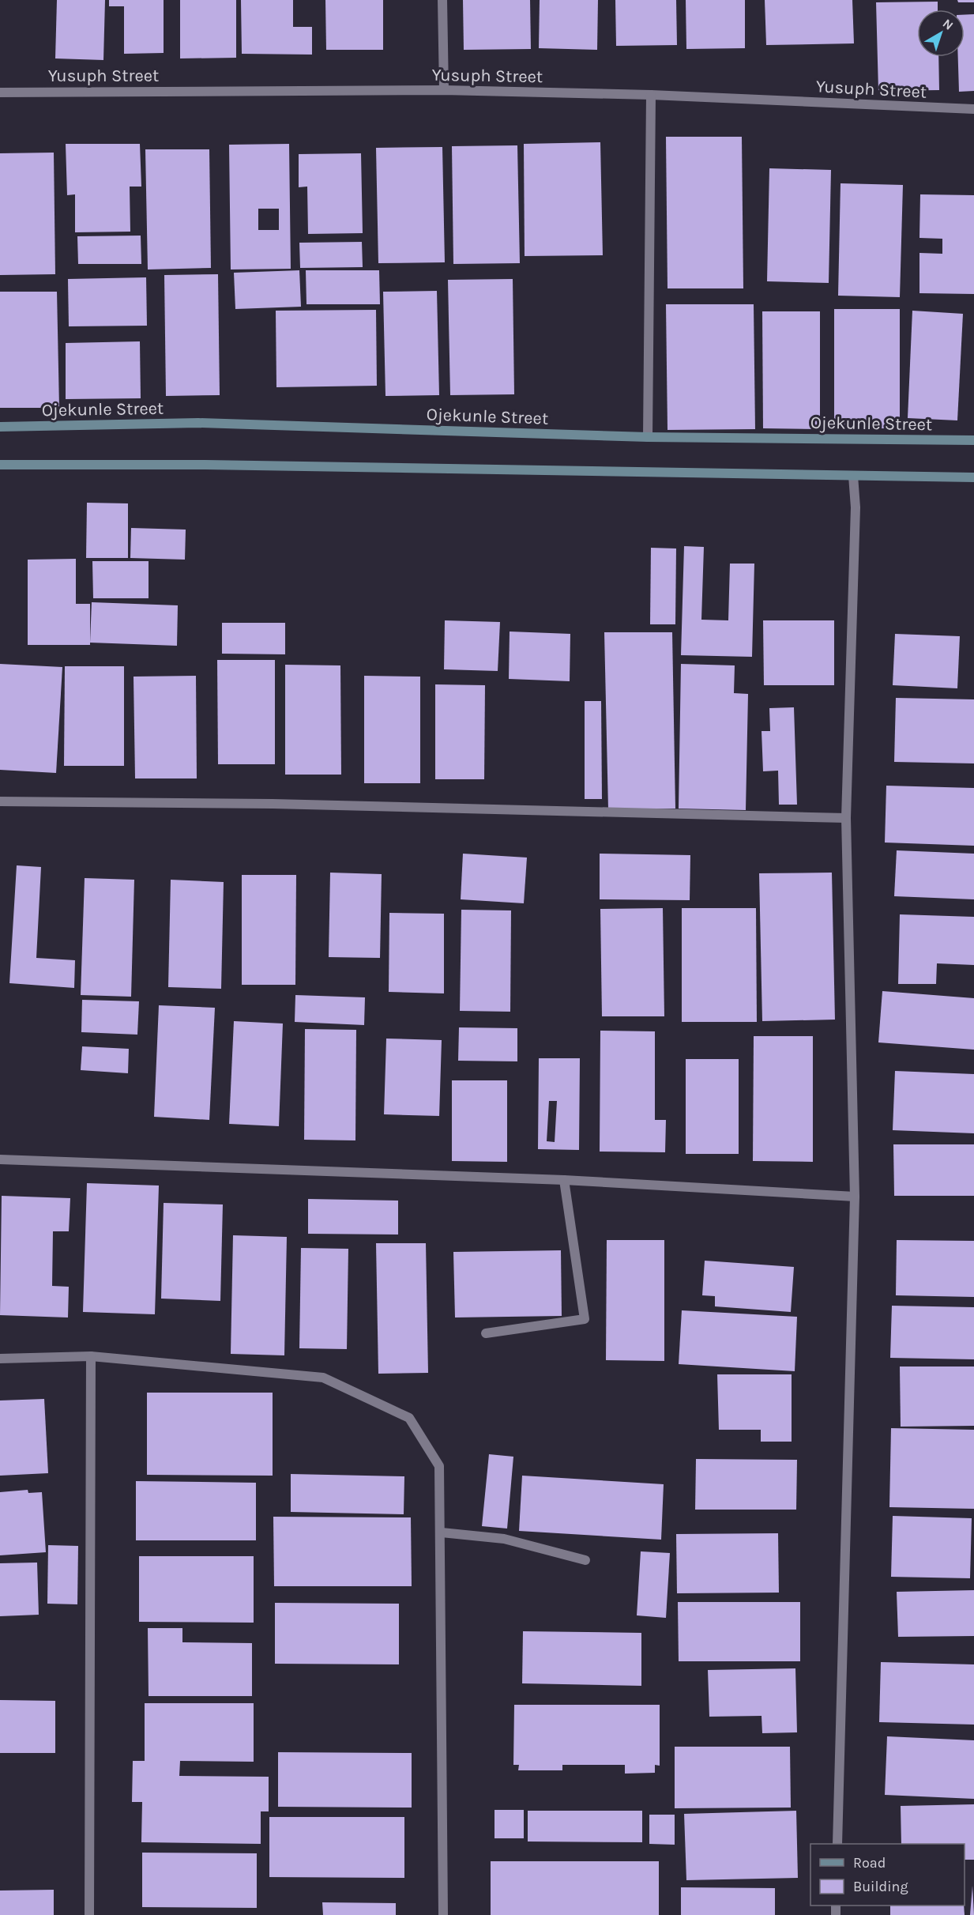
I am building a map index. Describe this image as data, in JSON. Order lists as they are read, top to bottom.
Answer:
{
  "streets": {
    "street": ["Yusuph Street", "Ojekunle Street"]
  },
  "legend": ["Road", "Building"],
  "north": "top right"
}
